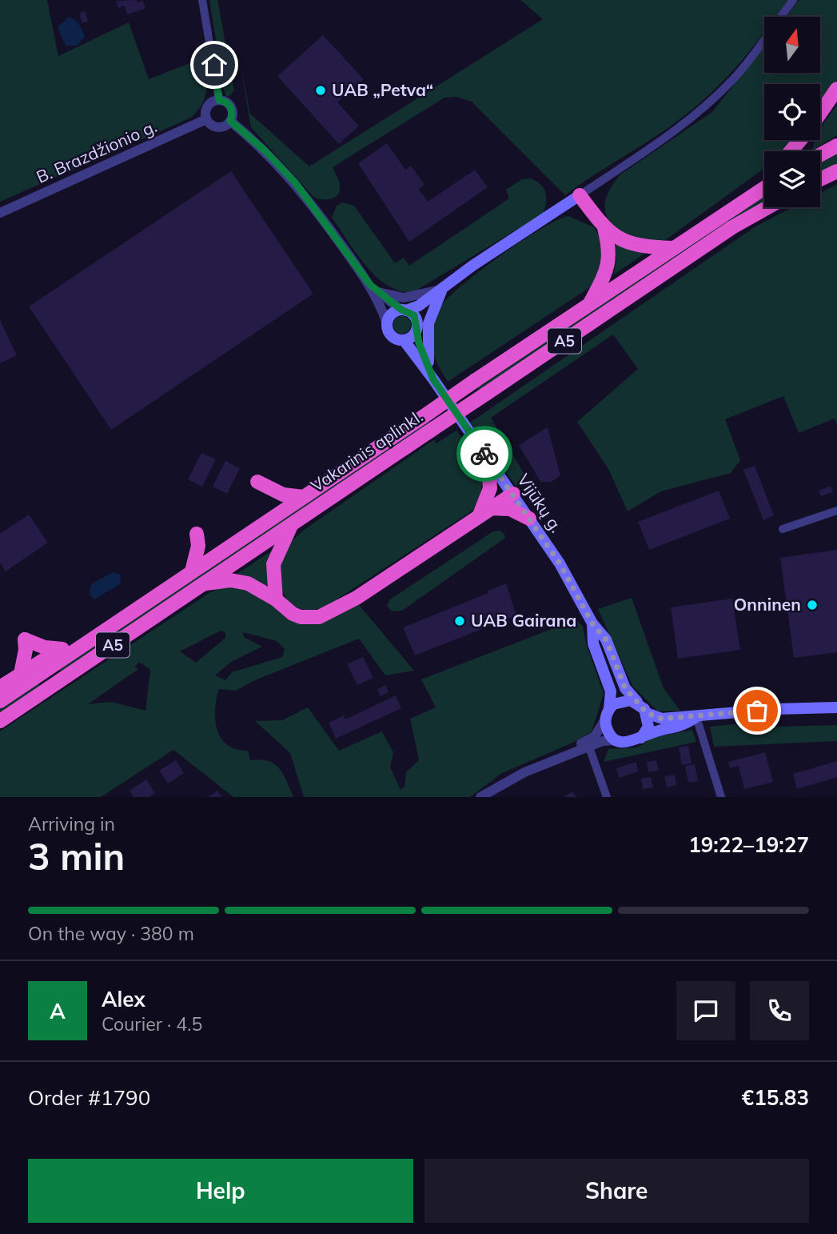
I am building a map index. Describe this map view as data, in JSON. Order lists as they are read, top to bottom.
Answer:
{
  "streets": {
    "highway": ["A5", "Vakarinis aplinkl."],
    "main road": ["Vijūkų g."],
    "street": ["B. Brazdžionio g."]
  },
  "places": ["UAB „Petva“", "Onninen", "UAB Gairana"],
  "north": "top",
  "page": {
    "heading": ["3 min", "Arriving in", "19:22–19:27"],
    "panel": [
      "Alex",
      "Courier · 4.5",
      "Order #1790",
      "€15.83"
    ],
    "bar": "On the way · 380 m",
    "round": "A",
    "buttons": ["Help", "Share"]
  }
}
